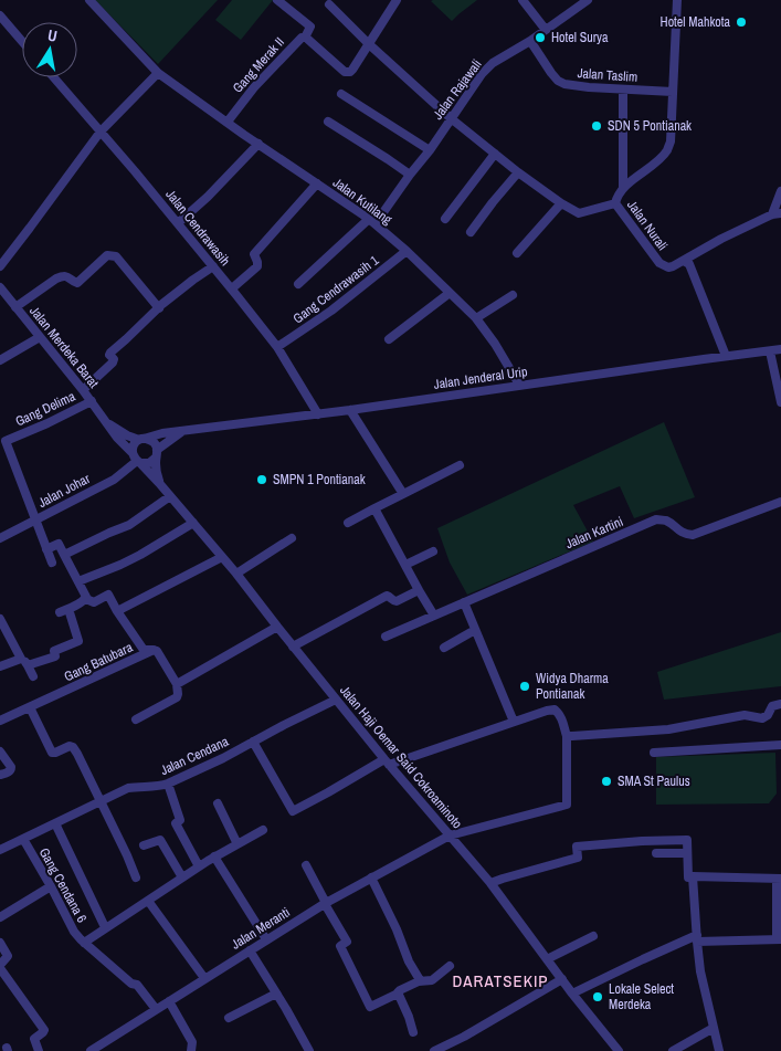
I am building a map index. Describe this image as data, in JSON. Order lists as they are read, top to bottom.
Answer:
{
  "streets": {
    "street": [
      "Gang Merak II",
      "Jalan Taslim",
      "Jalan Rajawali",
      "Jalan Kutilang",
      "Jalan Nurali",
      "Jalan Cendrawasih",
      "Gang Cendrawasih 1",
      "Jalan Merdeka Barat",
      "Jalan Jenderal Urip",
      "Gang Delima",
      "Jalan Johar",
      "Jalan Kartini",
      "Gang Batubara",
      "Jalan Cendana",
      "Jalan Haji Oemar Said Cokroaminoto",
      "Gang Cendana 6",
      "Jalan Meranti"
    ]
  },
  "crossings": [
    ["Gang Merak II", "Jalan Kutilang"],
    ["Gang Merak II", "Jalan Nurali"],
    ["Jalan Taslim", "Jalan Rajawali"],
    ["Jalan Rajawali", "Jalan Kutilang"],
    ["Jalan Rajawali", "Jalan Nurali"],
    ["Jalan Kutilang", "Gang Cendrawasih 1"],
    ["Jalan Kutilang", "Jalan Jenderal Urip"],
    ["Jalan Cendrawasih", "Gang Cendrawasih 1"],
    ["Jalan Cendrawasih", "Jalan Jenderal Urip"],
    ["Jalan Merdeka Barat", "Jalan Jenderal Urip"],
    ["Jalan Merdeka Barat", "Gang Delima"],
    ["Jalan Merdeka Barat", "Jalan Johar"],
    ["Jalan Merdeka Barat", "Jalan Haji Oemar Said Cokroaminoto"],
    ["Jalan Jenderal Urip", "Jalan Johar"],
    ["Jalan Jenderal Urip", "Jalan Haji Oemar Said Cokroaminoto"],
    ["Gang Delima", "Jalan Johar"],
    ["Jalan Johar", "Jalan Haji Oemar Said Cokroaminoto"],
    ["Jalan Cendana", "Jalan Haji Oemar Said Cokroaminoto"],
    ["Jalan Cendana", "Gang Cendana 6"],
    ["Jalan Haji Oemar Said Cokroaminoto", "Jalan Meranti"],
    ["Gang Cendana 6", "Jalan Meranti"]
  ],
  "districts": ["DARATSEKIP"],
  "places": [
    "Hotel Mahkota",
    "Hotel Surya",
    "SDN 5 Pontianak",
    "SMPN 1 Pontianak",
    "Widya Dharma Pontianak",
    "SMA St Paulus",
    "Lokale Select Merdeka"
  ],
  "north": "top"
}
